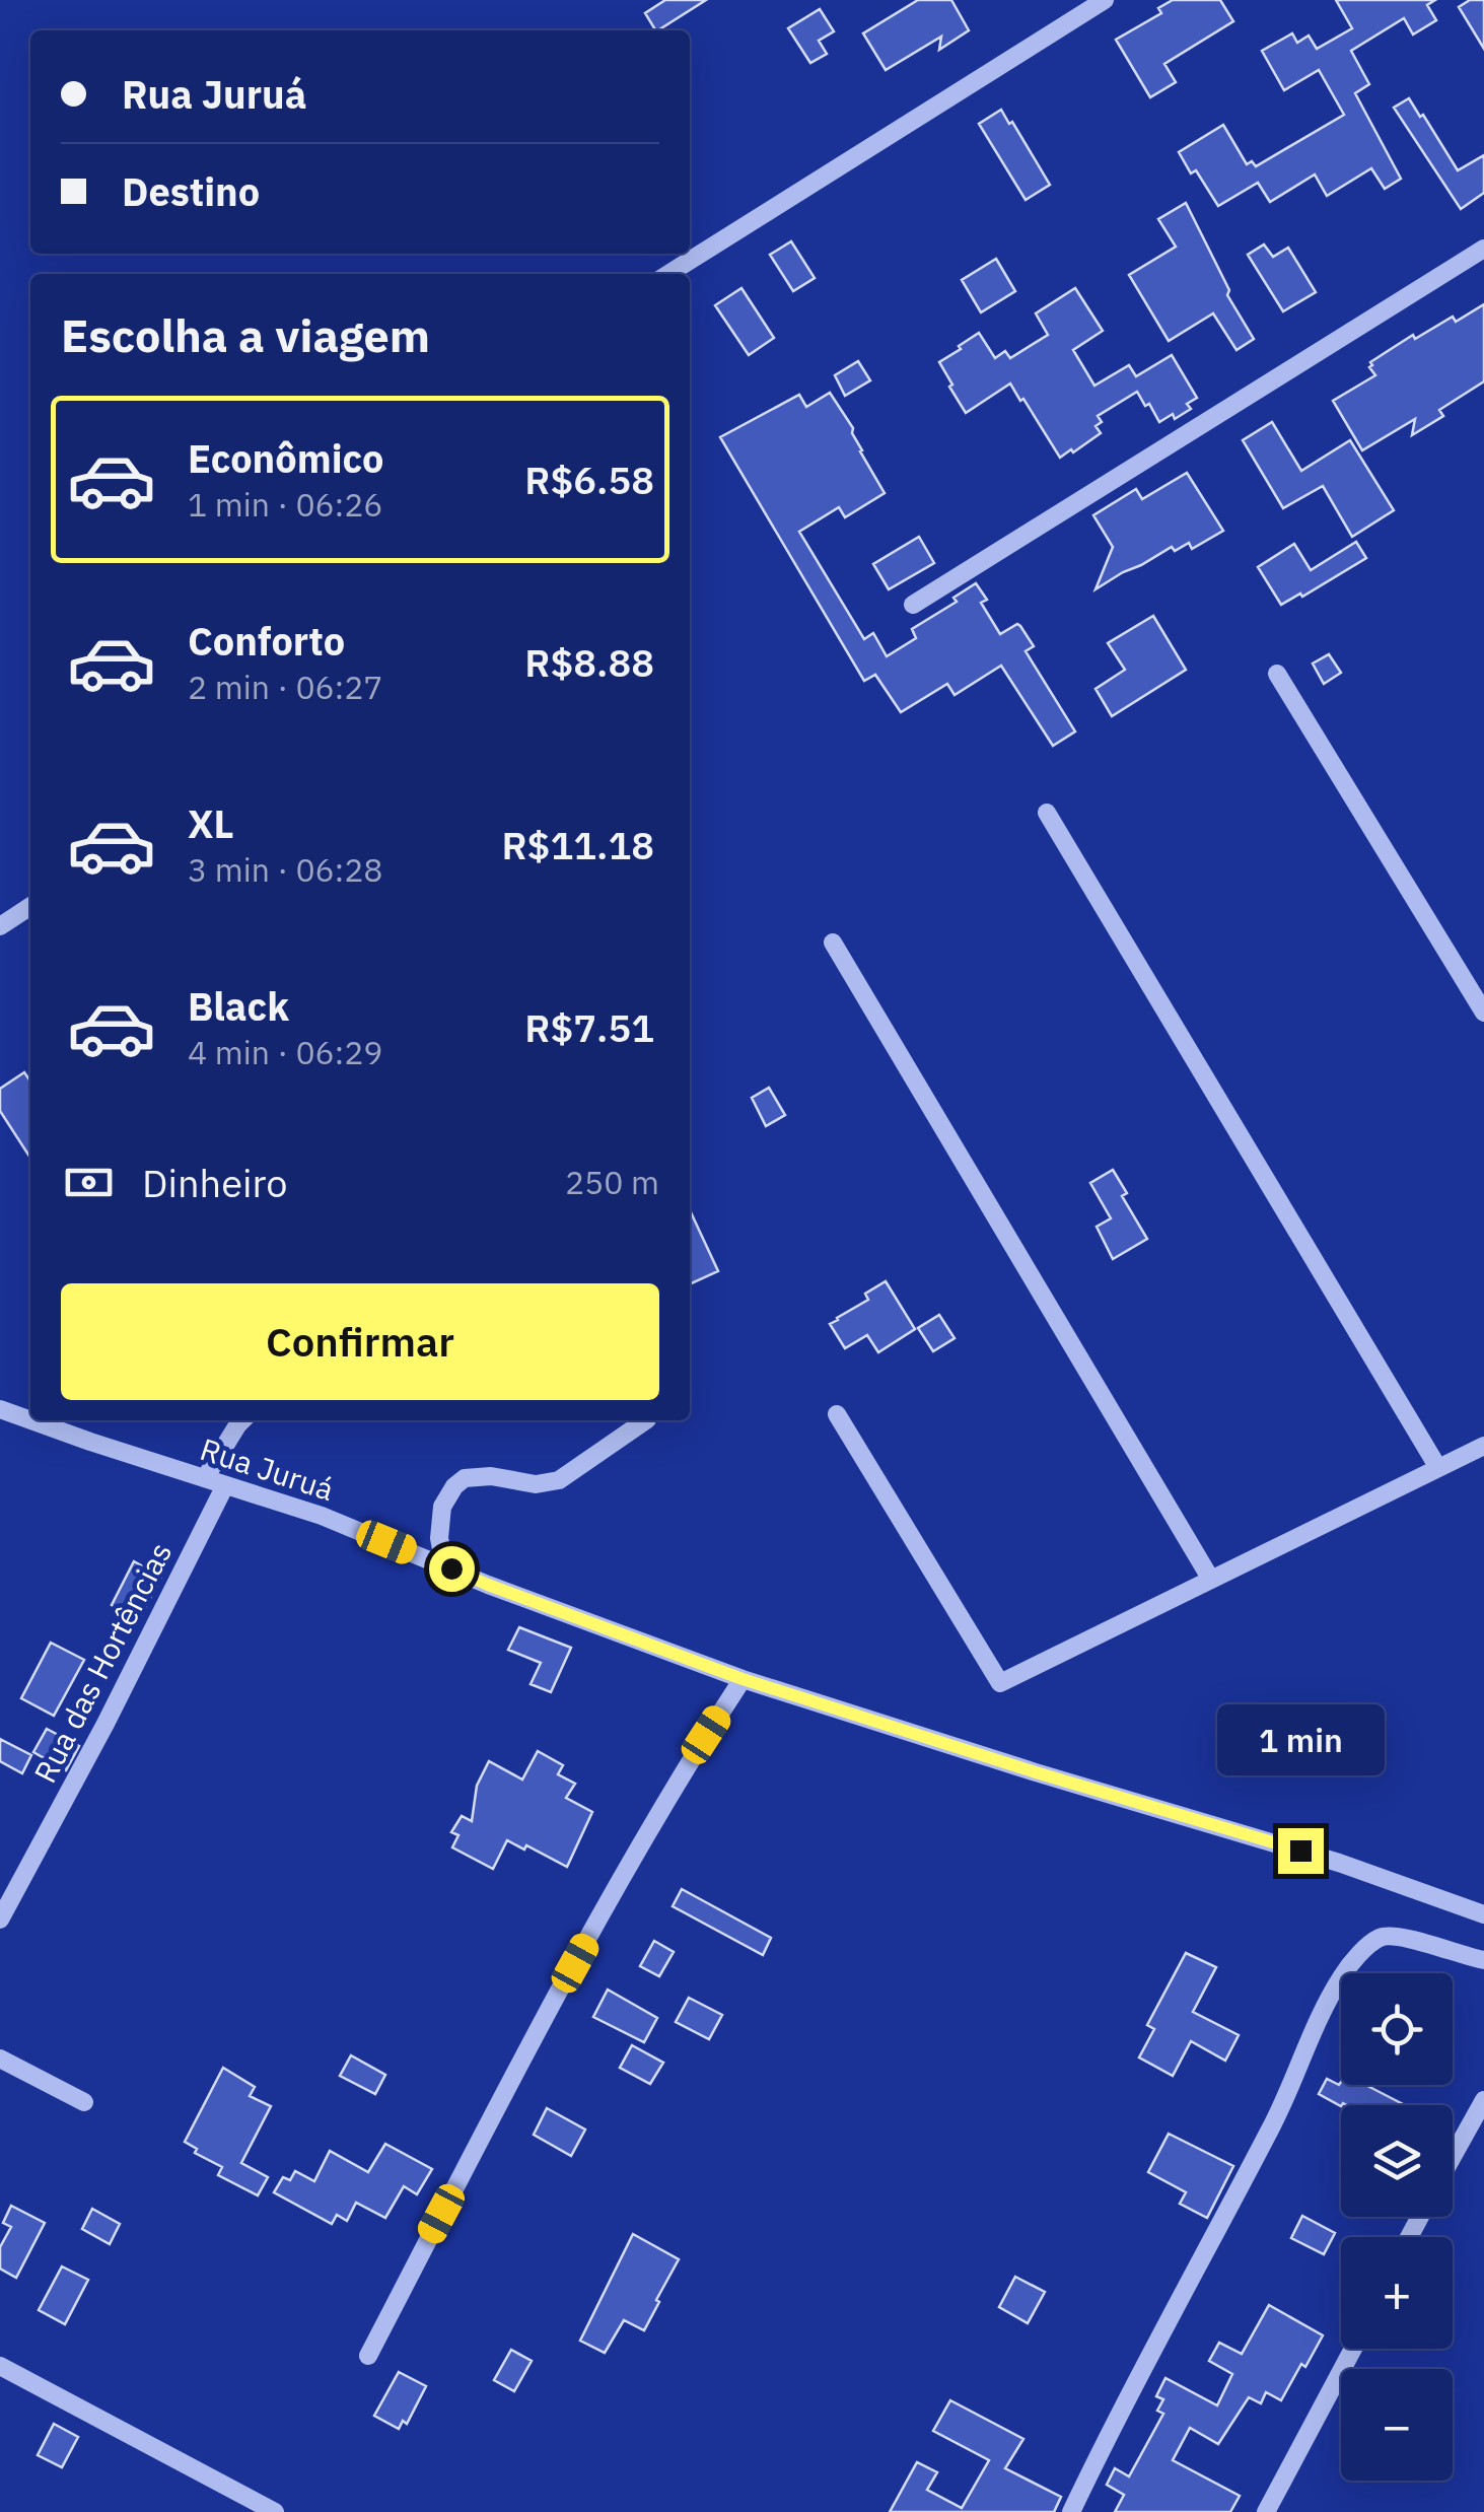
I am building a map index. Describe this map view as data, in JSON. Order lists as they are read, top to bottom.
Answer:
{
  "streets": {
    "street": ["Rua Juruá", "Rua das Hortências"]
  },
  "crossings": [
    ["Rua Juruá", "Rua das Hortências"]
  ],
  "page": {
    "banner": ["Rua Juruá", "Destino"],
    "heading": "Escolha a viagem",
    "list": [
      {
        "name": "Econômico",
        "note": "1 min · 06:26",
        "value": "R$6.58"
      },
      {
        "name": "Conforto",
        "note": "2 min · 06:27",
        "value": "R$8.88"
      },
      {
        "name": "XL",
        "note": "3 min · 06:28",
        "value": "R$11.18"
      },
      {
        "name": "Black",
        "note": "4 min · 06:29",
        "value": "R$7.51"
      }
    ],
    "pay": ["Dinheiro", "250 m"],
    "buttons": "Confirmar",
    "bubble": "1 min",
    "map_buttons": ["+", "−"]
  }
}
